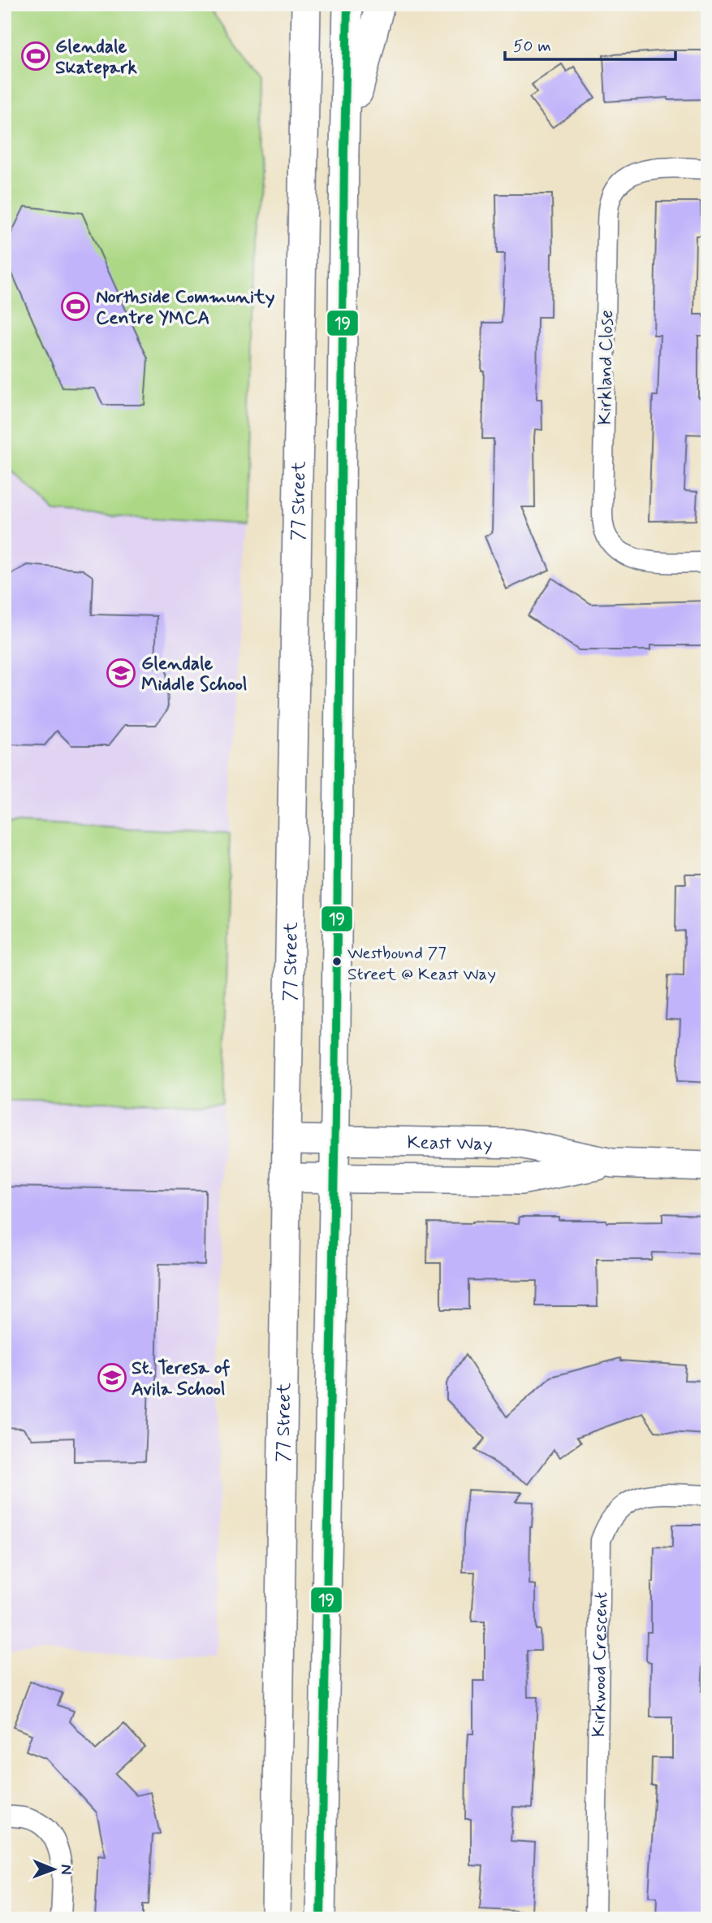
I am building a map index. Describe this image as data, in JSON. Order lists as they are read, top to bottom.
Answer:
{
  "streets": {
    "main road": ["77 Street", "Keast Way"],
    "street": ["Kirkland Close", "Kirkwood Crescent"]
  },
  "crossings": [
    ["77 Street", "Keast Way"]
  ],
  "places": {
    "sports": ["Glendale Skatepark", "Northside Community Centre YMCA"],
    "school or university": ["Glendale Middle School", "St. Teresa of Avila School"],
    "other": ["Westbound 77 Street @ Keast Way"]
  },
  "lines": ["transit line 19"],
  "scale_bar": "50 m",
  "north": "right"
}
